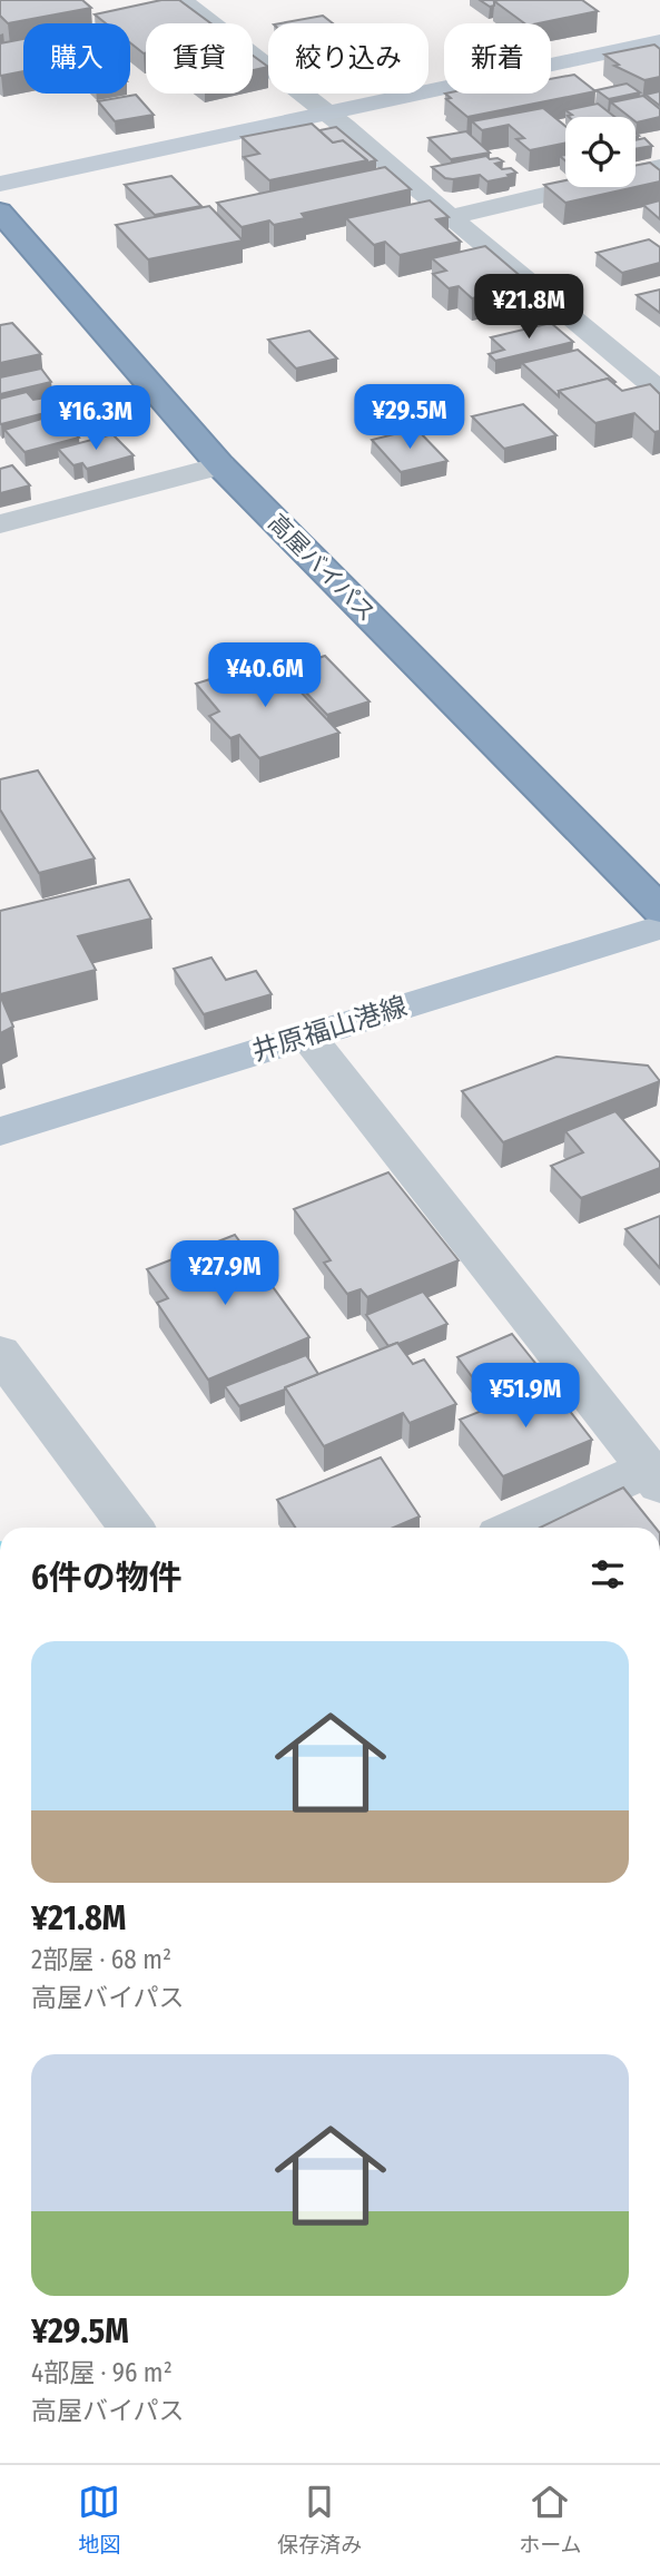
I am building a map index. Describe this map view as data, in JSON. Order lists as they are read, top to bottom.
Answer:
{
  "streets": {
    "highway": ["高屋バイパス"],
    "main road": ["井原福山港線"]
  },
  "page": {
    "chip": [
      "購入",
      "賃貸",
      "絞り込み",
      "新着"
    ],
    "price": [
      "¥21.8M",
      "¥29.5M",
      "¥16.3M",
      "¥40.6M",
      "¥27.9M",
      "¥51.9M"
    ],
    "heading": "6件の物件",
    "list": [
      {
        "name": "¥21.8M",
        "note": "2部屋 · 68 m² · 高屋バイパス"
      },
      {
        "name": "¥29.5M",
        "note": "4部屋 · 96 m² · 高屋バイパス"
      }
    ],
    "tabs": ["地図", "保存済み", "ホーム"]
  }
}
